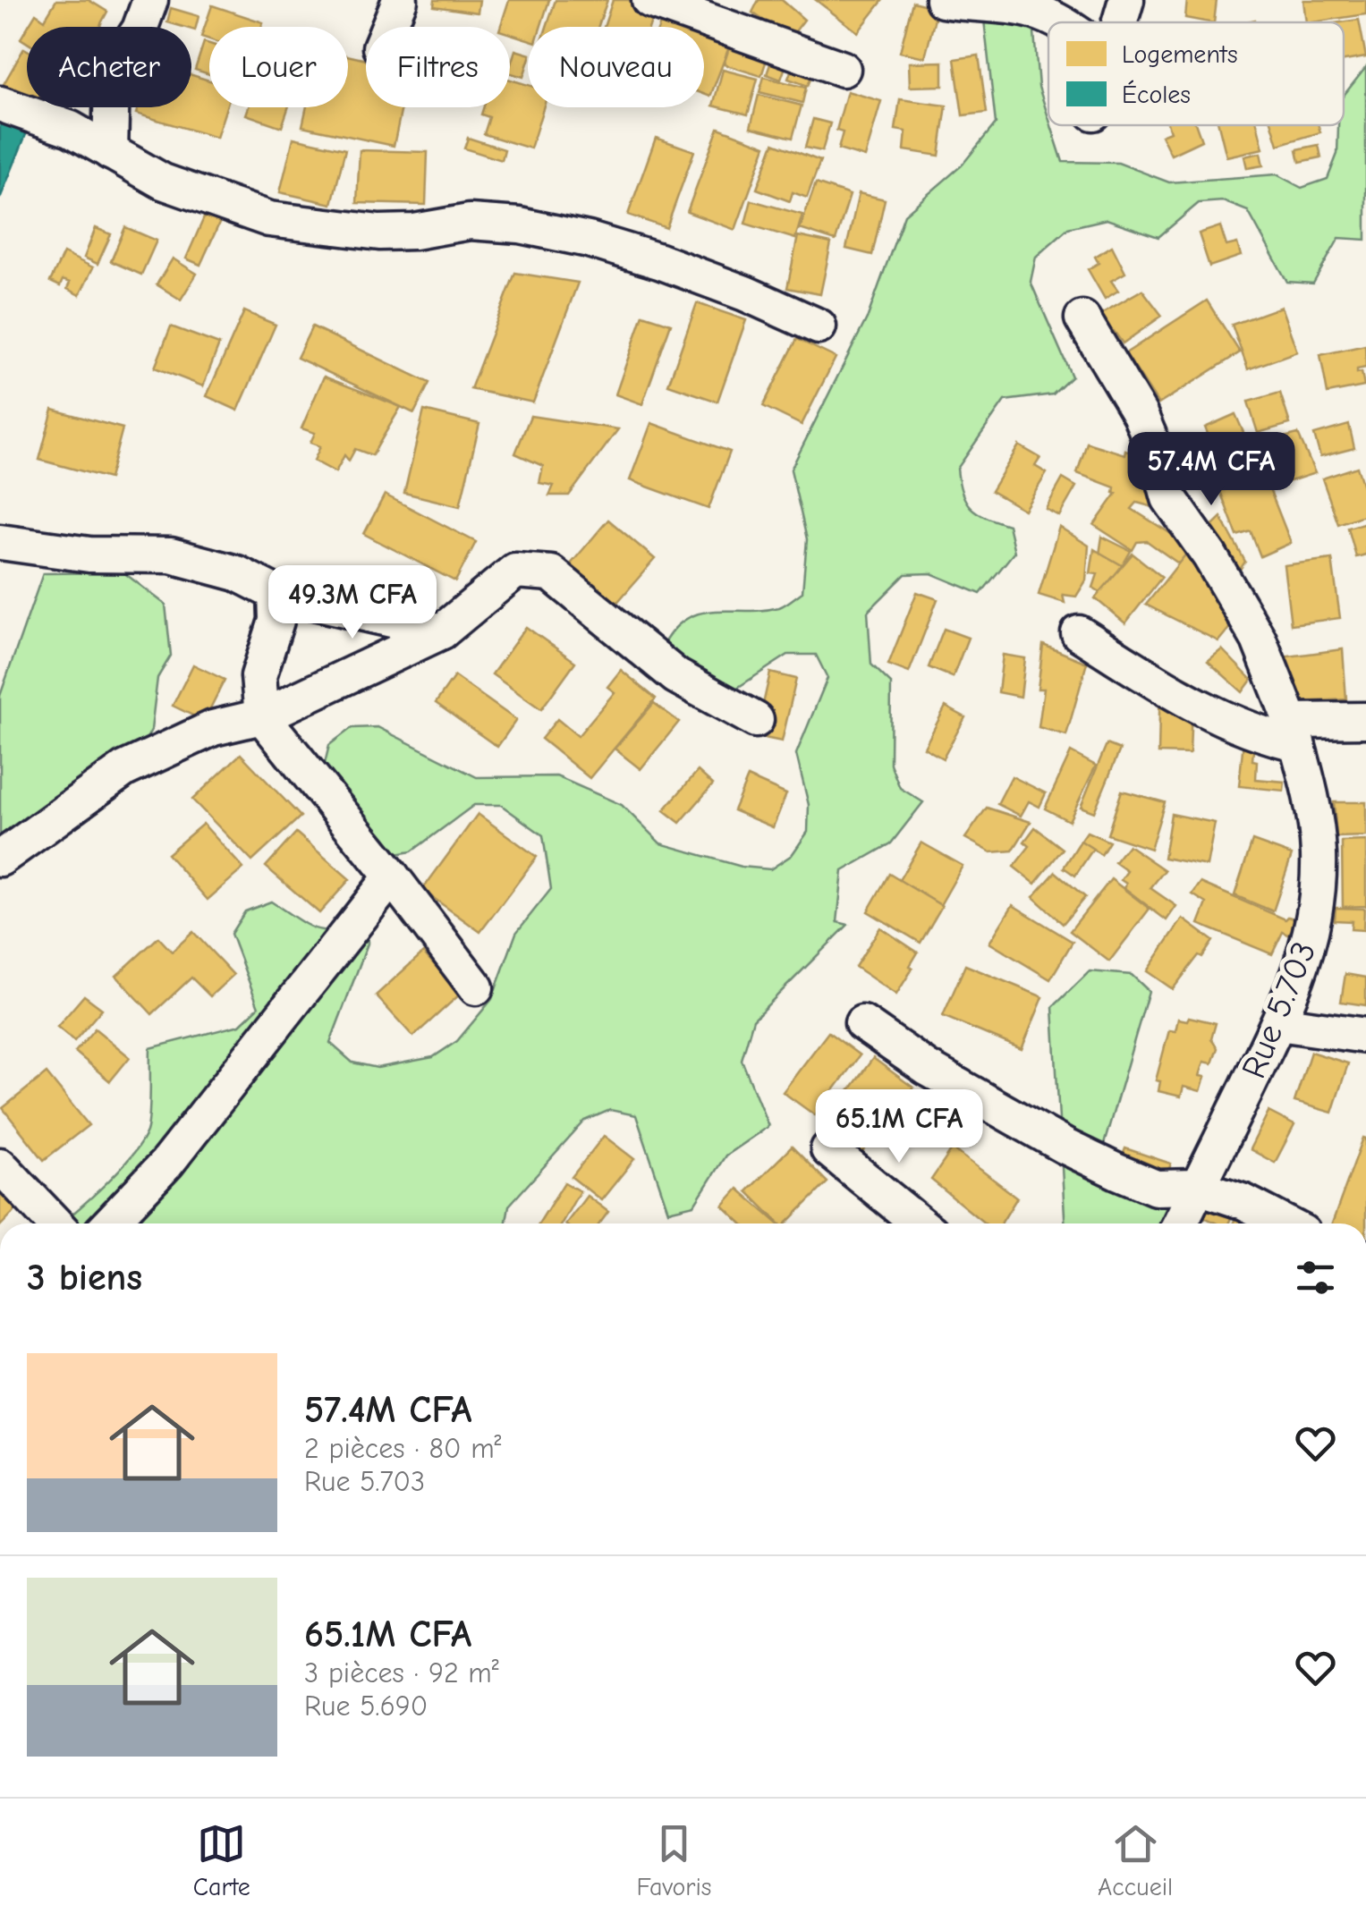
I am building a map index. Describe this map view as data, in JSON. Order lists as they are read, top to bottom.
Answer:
{
  "streets": {
    "street": ["Rue 5.703"]
  },
  "legend": ["Logements", "Écoles"],
  "page": {
    "chip": [
      "Acheter",
      "Louer",
      "Filtres",
      "Nouveau"
    ],
    "price": ["57.4M CFA", "49.3M CFA", "65.1M CFA"],
    "heading": "3 biens",
    "list": [
      {
        "name": "57.4M CFA",
        "note": "2 pièces · 80 m² · Rue 5.703"
      },
      {
        "name": "65.1M CFA",
        "note": "3 pièces · 92 m² · Rue 5.690"
      }
    ],
    "tabs": ["Carte", "Favoris", "Accueil"]
  }
}
